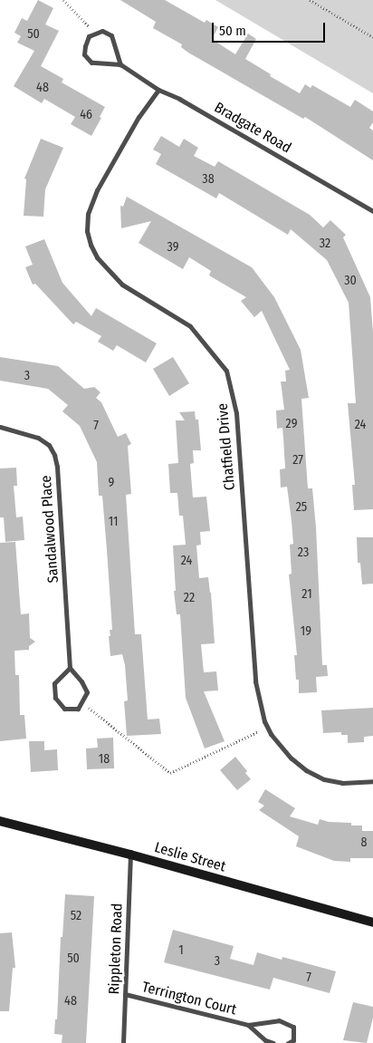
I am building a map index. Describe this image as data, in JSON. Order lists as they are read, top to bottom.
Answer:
{
  "streets": {
    "main road": ["Leslie Street"],
    "street": [
      "Bradgate Road",
      "Chatfield Drive",
      "Sandalwood Place",
      "Rippleton Road",
      "Terrington Court"
    ]
  },
  "crossings": [
    ["Bradgate Road", "Chatfield Drive"],
    ["Leslie Street", "Rippleton Road"],
    ["Rippleton Road", "Terrington Court"]
  ],
  "house_numbers": [
    "50",
    "48",
    "46",
    "38",
    "32",
    "39",
    "30",
    "3",
    "29",
    "24",
    "7",
    "27",
    "9",
    "25",
    "11",
    "23",
    "24",
    "21",
    "22",
    "19",
    "18",
    "8",
    "52",
    "1",
    "50",
    "3",
    "7",
    "48"
  ],
  "scale_bar": "50 m"
}
